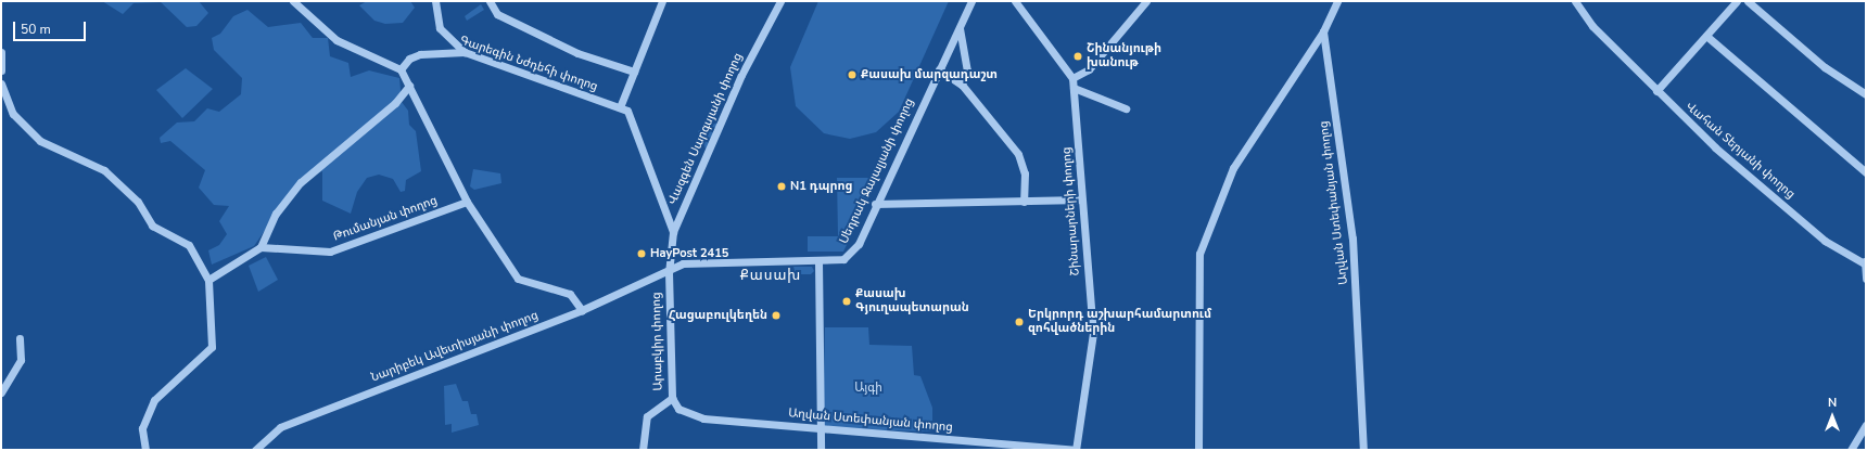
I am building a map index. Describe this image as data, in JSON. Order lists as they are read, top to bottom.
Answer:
{
  "streets": {
    "street": [
      "Գարեգին Նժդեհի փողոց",
      "Վազգեն Սարգսյանի փողոց",
      "Վահան Տերյանի փողոց",
      "Սեդրակ Ջալալյանի փողոց",
      "Աղվան Ստեփանյան փողոց",
      "Շինարարների փողոց",
      "Թումանյան փողոց",
      "Արաբկիր փողոց",
      "Նարիբեկ Ավետիսյանի փողոց"
    ]
  },
  "crossings": [
    ["Վազգեն Սարգսյանի փողոց", "Սեդրակ Ջալալյանի փողոց"],
    ["Վազգեն Սարգսյանի փողոց", "Արաբկիր փողոց"],
    ["Վազգեն Սարգսյանի փողոց", "Նարիբեկ Ավետիսյանի փողոց"],
    ["Սեդրակ Ջալալյանի փողոց", "Արաբկիր փողոց"],
    ["Սեդրակ Ջալալյանի փողոց", "Նարիբեկ Ավետիսյանի փողոց"],
    ["Աղվան Ստեփանյան փողոց", "Շինարարների փողոց"],
    ["Աղվան Ստեփանյան փողոց", "Արաբկիր փողոց"],
    ["Արաբկիր փողոց", "Նարիբեկ Ավետիսյանի փողոց"]
  ],
  "districts": ["Քասախ"],
  "parks": ["Այգի"],
  "places": [
    "Շինանյութի խանութ",
    "Քասախ մարզադաշտ",
    "N1 դպրոց",
    "HayPost 2415",
    "Քասախ Գյուղապետարան",
    "Հացաբուլկեղեն",
    "Երկրորդ աշխարհամարտում զոհվածներին"
  ],
  "scale_bar": "50 m",
  "north": "top"
}
